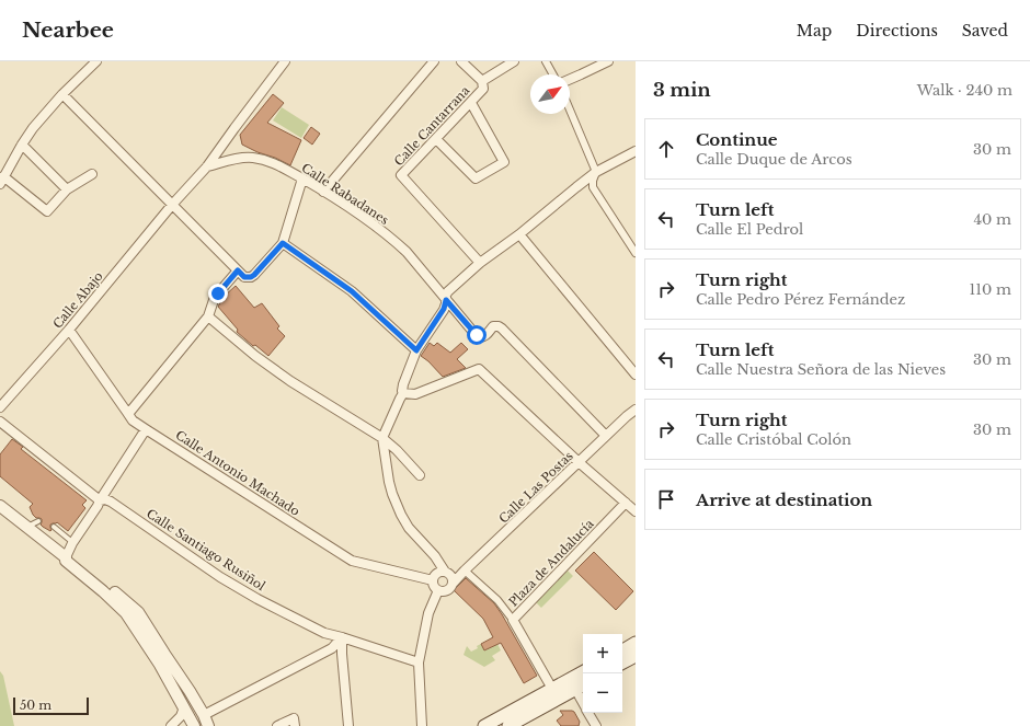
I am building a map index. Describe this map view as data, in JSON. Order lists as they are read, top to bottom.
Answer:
{
  "streets": {
    "street": [
      "Calle Cantarrana",
      "Calle Rabadanes",
      "Calle Abajo",
      "Calle Antonio Machado",
      "Calle Las Postas",
      "Calle Santiago Rusiñol",
      "Plaza de Andalucía"
    ]
  },
  "crossings": [
    ["Calle Rabadanes", "Calle Abajo"],
    ["Calle Rabadanes", "Calle Las Postas"],
    ["Calle Abajo", "Calle Antonio Machado"],
    ["Calle Antonio Machado", "Calle Las Postas"]
  ],
  "scale_bar": "50 m",
  "north": "top right",
  "page": {
    "header": "Nearbee",
    "nav": ["Map", "Directions", "Saved"],
    "heading": ["3 min", "Walk · 240 m"],
    "list": [
      ["Continue", "Calle Duque de Arcos", "30 m"],
      ["Turn left", "Calle El Pedrol", "40 m"],
      ["Turn right", "Calle Pedro Pérez Fernández", "110 m"],
      ["Turn left", "Calle Nuestra Señora de las Nieves", "30 m"],
      ["Turn right", "Calle Cristóbal Colón", "30 m"],
      "Arrive at destination"
    ],
    "map_buttons": ["+", "−"],
    "scale": "50 m"
  }
}
